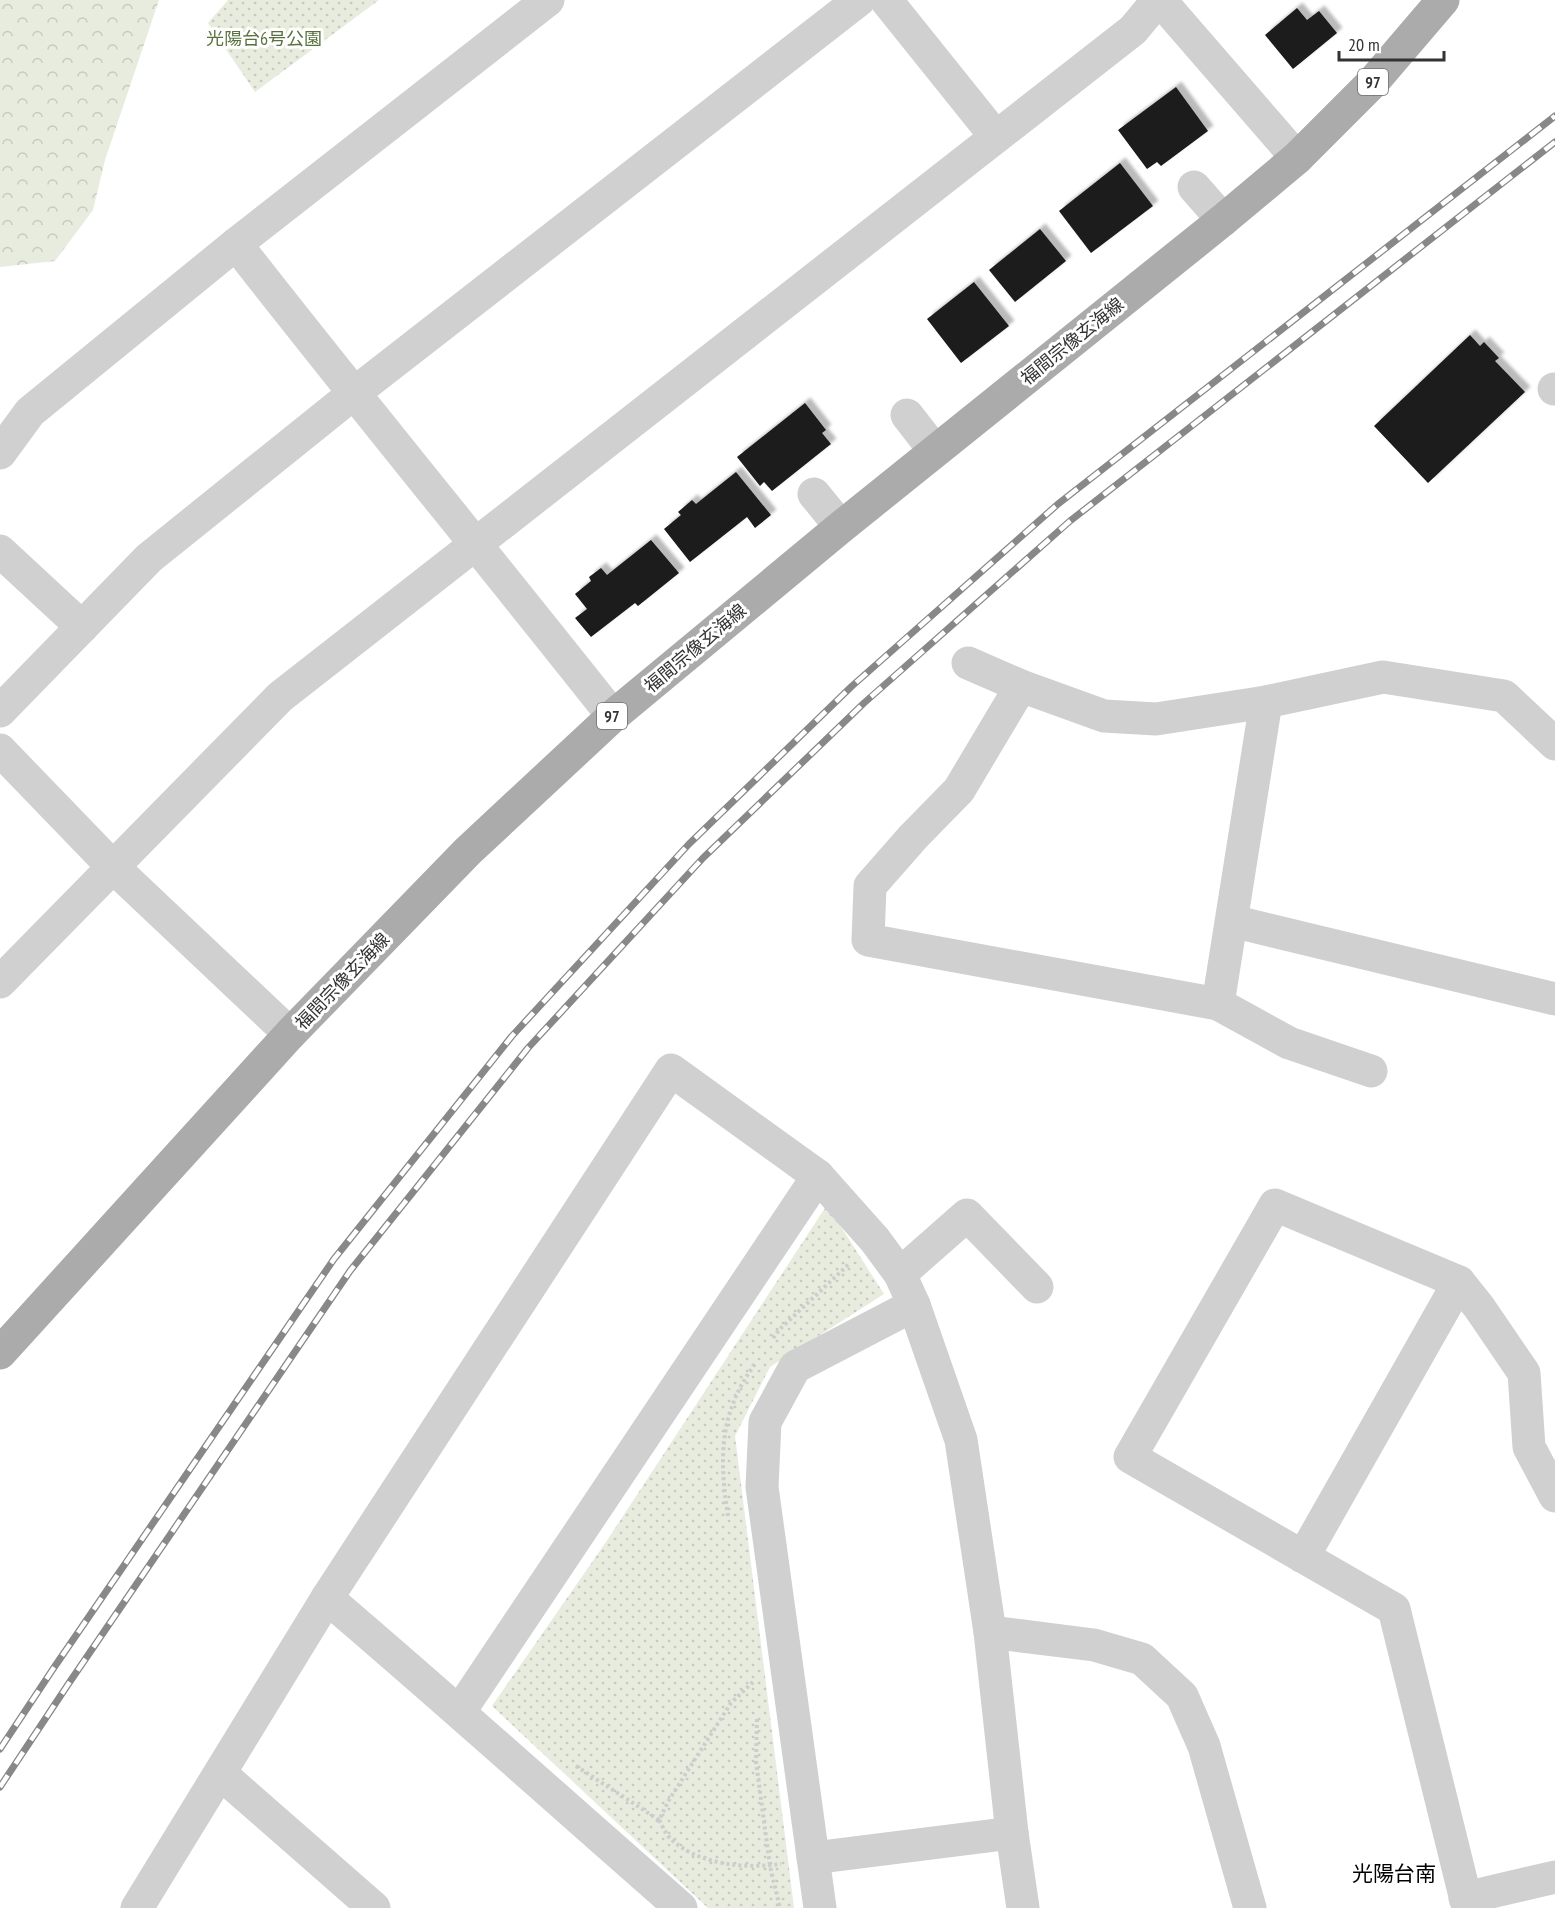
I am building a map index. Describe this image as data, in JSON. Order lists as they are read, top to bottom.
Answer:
{
  "streets": {
    "main road": ["97", "福間宗像玄海線"]
  },
  "districts": ["光陽台南"],
  "parks": ["光陽台6号公園"],
  "scale_bar": "20 m"
}
